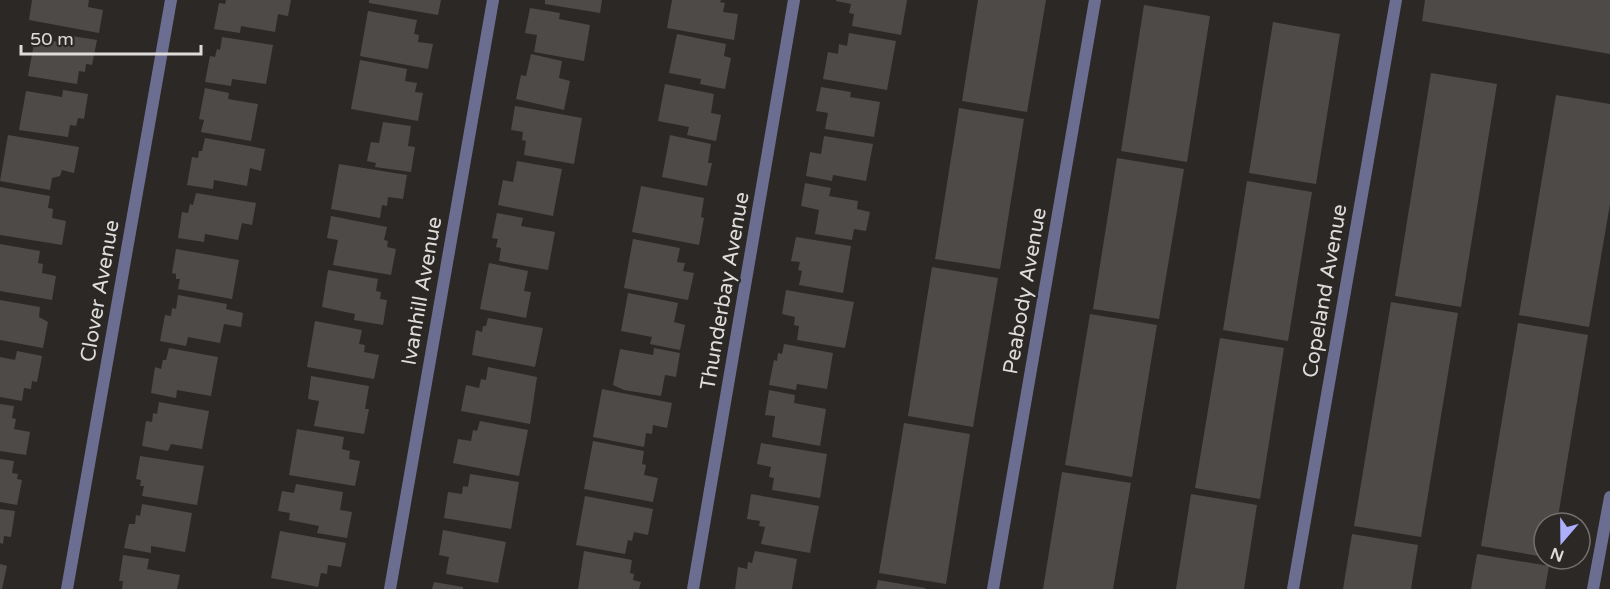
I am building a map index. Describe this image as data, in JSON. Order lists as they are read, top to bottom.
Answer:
{
  "streets": {
    "street": [
      "Clover Avenue",
      "Ivanhill Avenue",
      "Thunderbay Avenue",
      "Peabody Avenue",
      "Copeland Avenue"
    ]
  },
  "scale_bar": "50 m",
  "north": "bottom"
}
